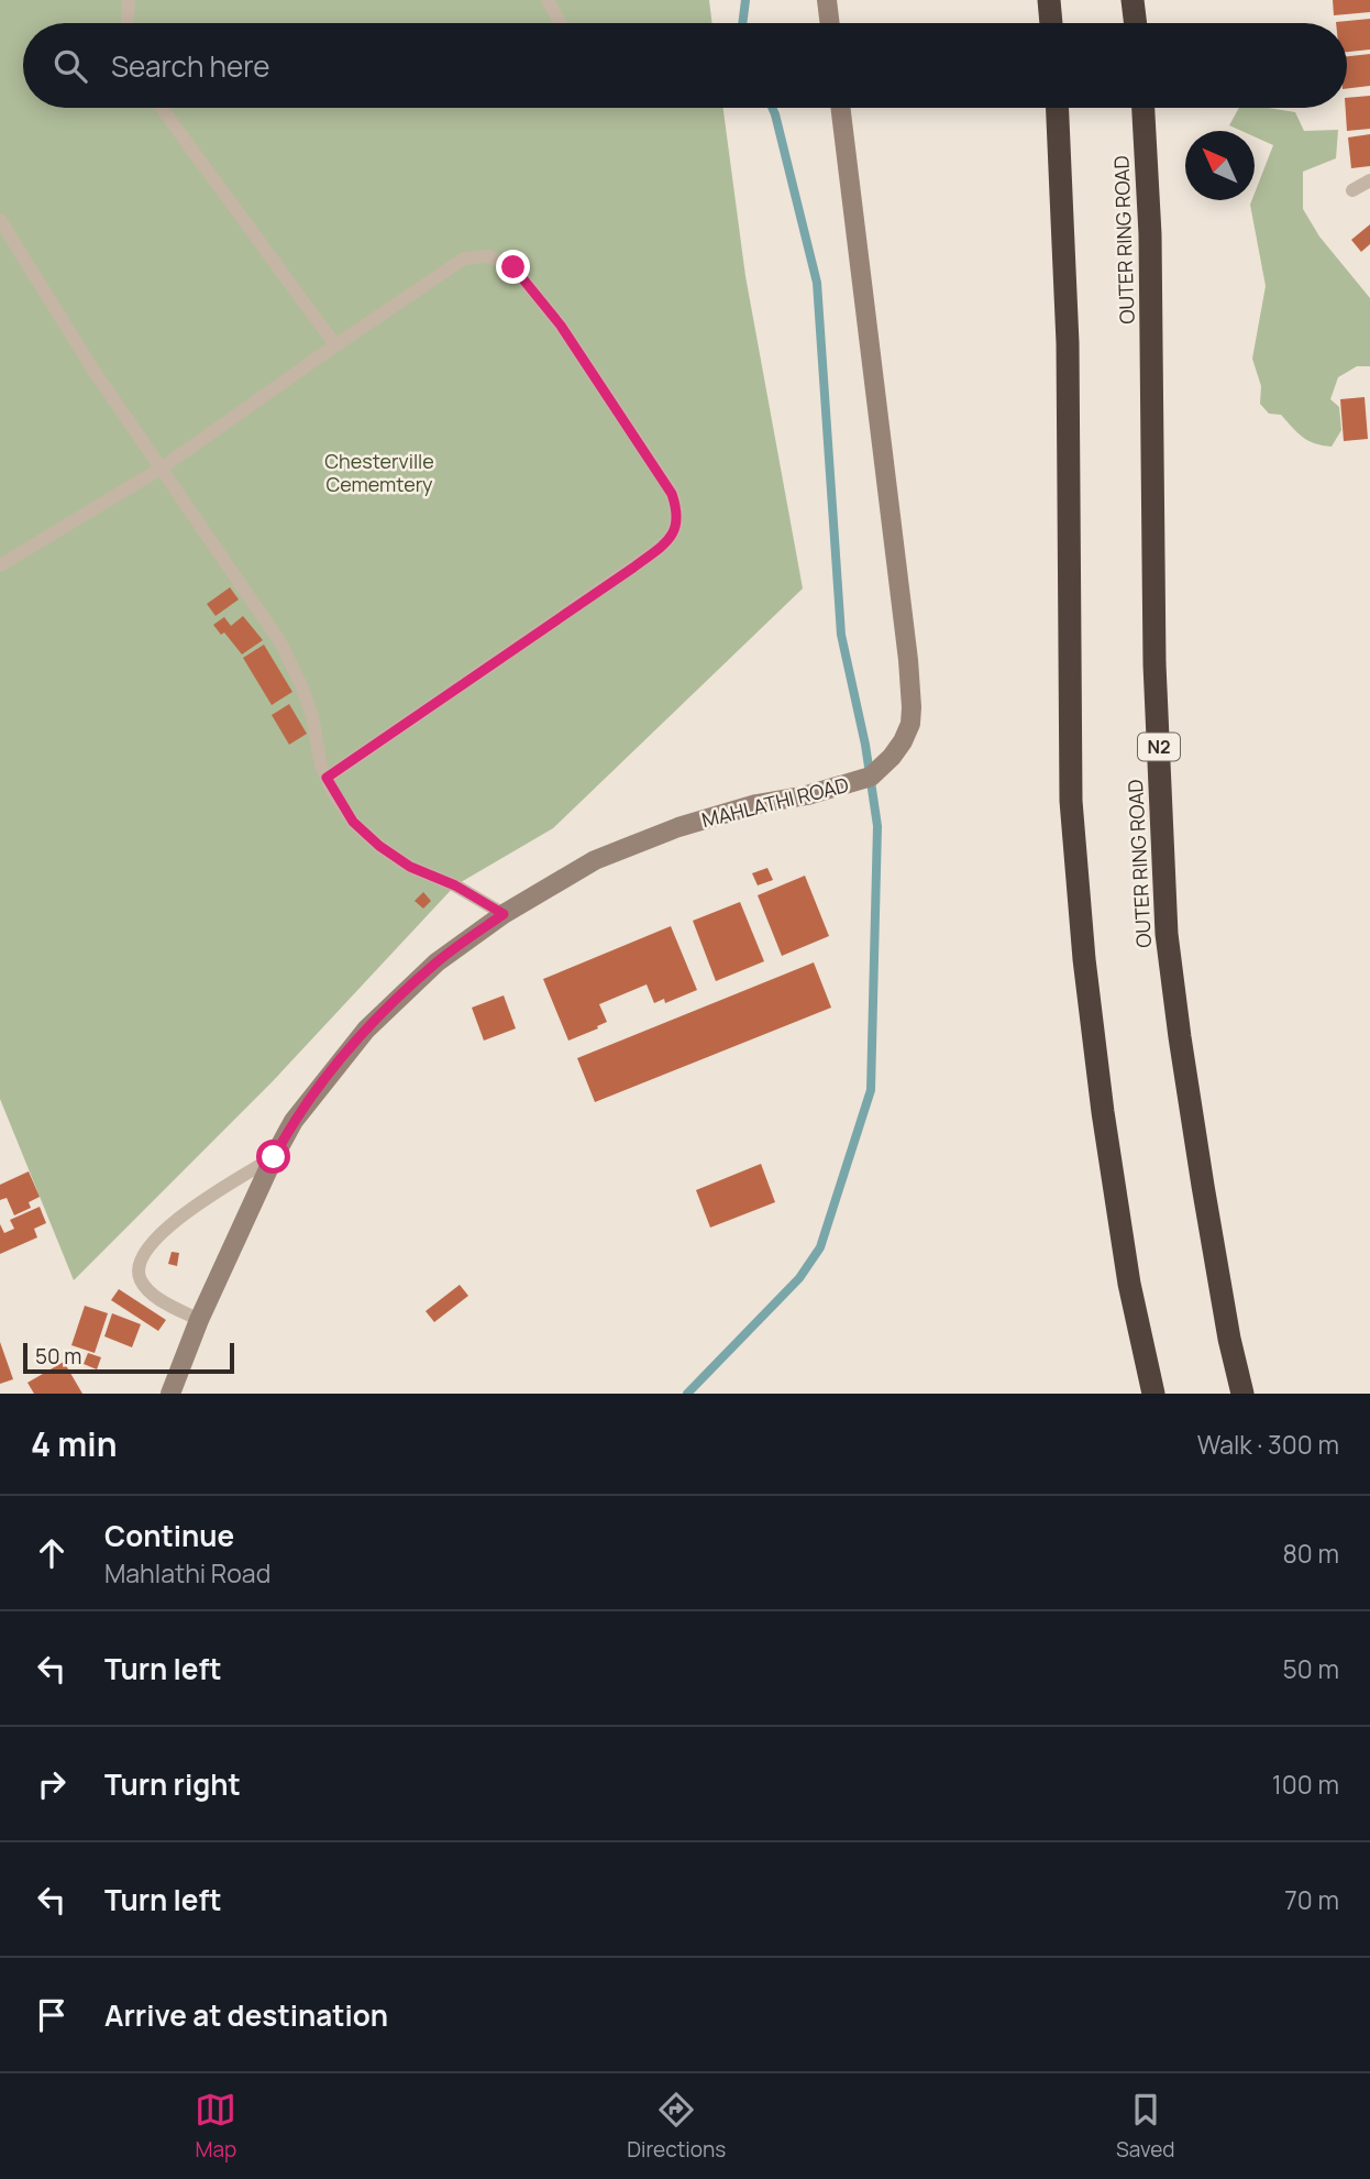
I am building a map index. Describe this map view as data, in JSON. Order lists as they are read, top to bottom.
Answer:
{
  "streets": {
    "highway": ["OUTER RING ROAD", "N2"],
    "street": ["MAHLATHI ROAD"]
  },
  "parks": ["Chesterville Cememtery"],
  "scale_bar": "50 m",
  "north": "top left",
  "page": {
    "search": "Search here",
    "scale": "50 m",
    "heading": ["4 min", "Walk · 300 m"],
    "list": [
      ["Continue", "Mahlathi Road", "80 m"],
      ["Turn left", "50 m"],
      ["Turn right", "100 m"],
      ["Turn left", "70 m"],
      "Arrive at destination"
    ],
    "nav": ["Map", "Directions", "Saved"]
  }
}
